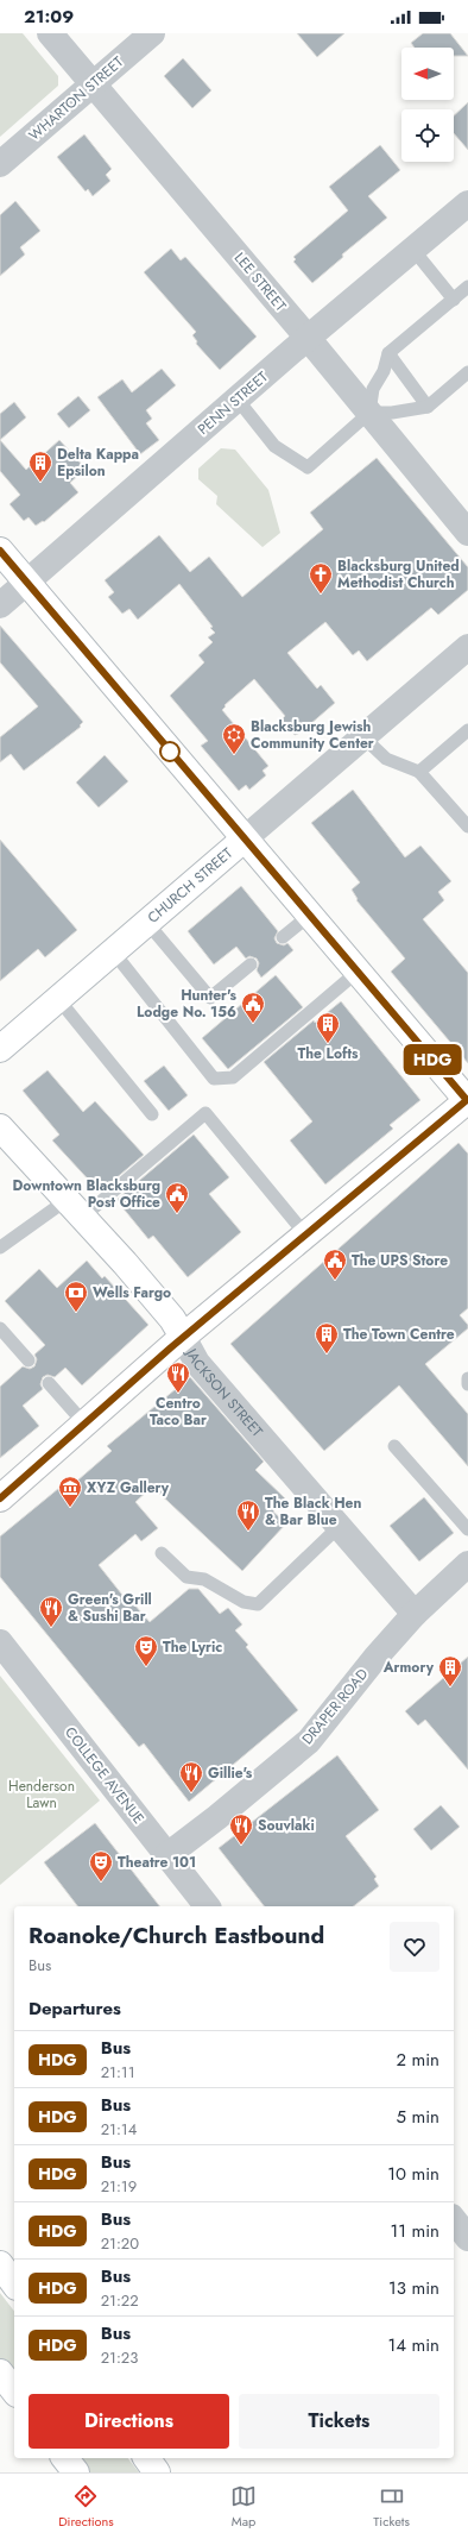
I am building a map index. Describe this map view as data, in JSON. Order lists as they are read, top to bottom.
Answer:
{
  "streets": {
    "main road": ["CHURCH STREET", "JACKSON STREET"],
    "street": [
      "WHARTON STREET",
      "LEE STREET",
      "PENN STREET",
      "DRAPER ROAD",
      "COLLEGE AVENUE"
    ]
  },
  "crossings": [
    ["WHARTON STREET", "LEE STREET"],
    ["LEE STREET", "PENN STREET"],
    ["JACKSON STREET", "DRAPER ROAD"],
    ["DRAPER ROAD", "COLLEGE AVENUE"]
  ],
  "parks": ["Henderson Lawn"],
  "places": {
    "building": [
      "Delta Kappa Epsilon",
      "The Lofts",
      "The Town Centre",
      "Armory"
    ],
    "church": ["Blacksburg United Methodist Church"],
    "synagogue": ["Blacksburg Jewish Community Center"],
    "public building": ["Hunter's Lodge No. 156", "Downtown Blacksburg Post Office", "The UPS Store"],
    "bank": ["Wells Fargo"],
    "restaurant": [
      "Centro Taco Bar",
      "The Black Hen & Bar Blue",
      "Green's Grill & Sushi Bar",
      "Gillie's",
      "Souvlaki"
    ],
    "museum": ["XYZ Gallery"],
    "theatre": ["The Lyric", "Theatre 101"]
  },
  "lines": ["bus line HDG"],
  "north": "left",
  "page": {
    "status": "21:09",
    "on_map": "HDG",
    "heading": [
      ["Roanoke/Church Eastbound", "Bus"],
      "Departures"
    ],
    "list": [
      {
        "mark": "HDG",
        "name": "Bus",
        "note": "21:11",
        "value": "2 min"
      },
      {
        "mark": "HDG",
        "name": "Bus",
        "note": "21:14",
        "value": "5 min"
      },
      {
        "mark": "HDG",
        "name": "Bus",
        "note": "21:19",
        "value": "10 min"
      },
      {
        "mark": "HDG",
        "name": "Bus",
        "note": "21:20",
        "value": "11 min"
      },
      {
        "mark": "HDG",
        "name": "Bus",
        "note": "21:22",
        "value": "13 min"
      },
      {
        "mark": "HDG",
        "name": "Bus",
        "note": "21:23",
        "value": "14 min"
      }
    ],
    "buttons": ["Directions", "Tickets"],
    "tabs": ["Directions", "Map", "Tickets"]
  }
}
